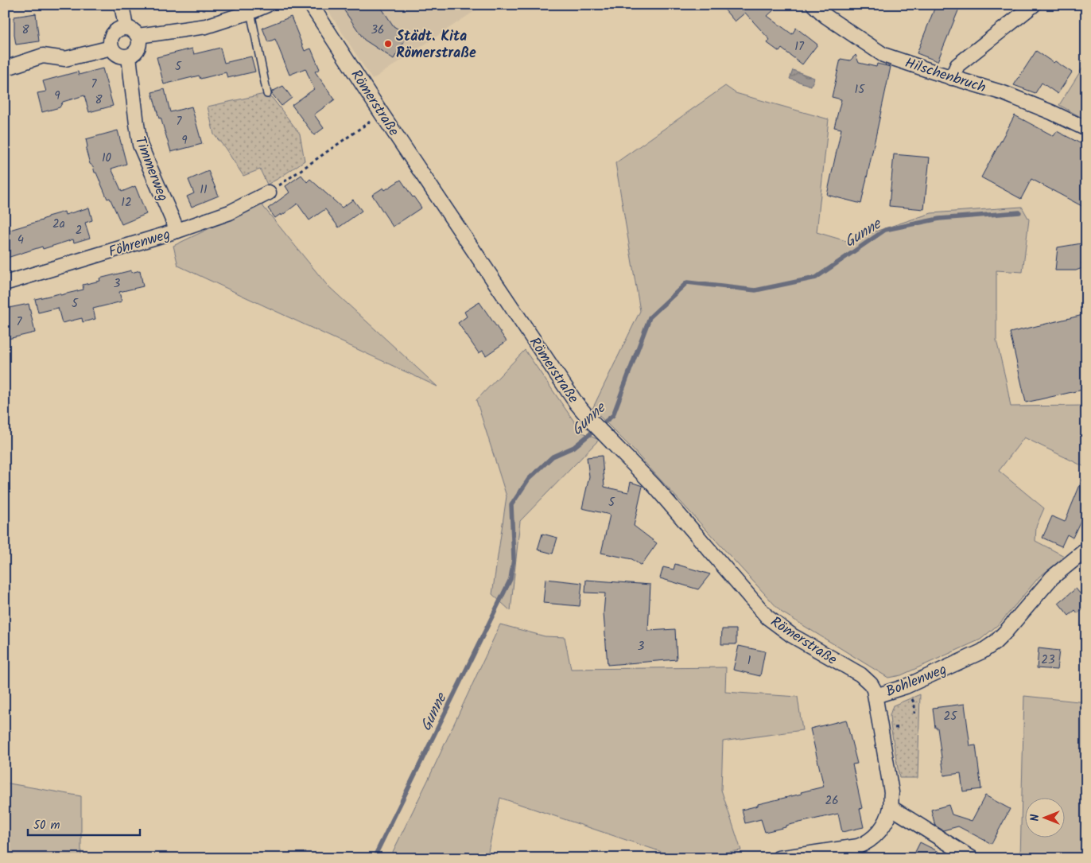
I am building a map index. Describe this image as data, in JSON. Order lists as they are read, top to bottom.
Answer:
{
  "streets": {
    "street": [
      "Hilschenbruch",
      "Römerstraße",
      "Timmerweg",
      "Föhrenweg",
      "Bohlenweg"
    ]
  },
  "crossings": [
    ["Römerstraße", "Bohlenweg"],
    ["Timmerweg", "Föhrenweg"]
  ],
  "water": ["Gunne"],
  "places": ["Städt. Kita Römerstraße"],
  "house_numbers": [
    "8",
    "36",
    "17",
    "5",
    "7",
    "15",
    "9",
    "8",
    "7",
    "9",
    "10",
    "11",
    "12",
    "2a",
    "2",
    "4",
    "3",
    "5",
    "7",
    "5",
    "3",
    "23",
    "1",
    "25",
    "26"
  ],
  "scale_bar": "50 m",
  "north": "left"
}
